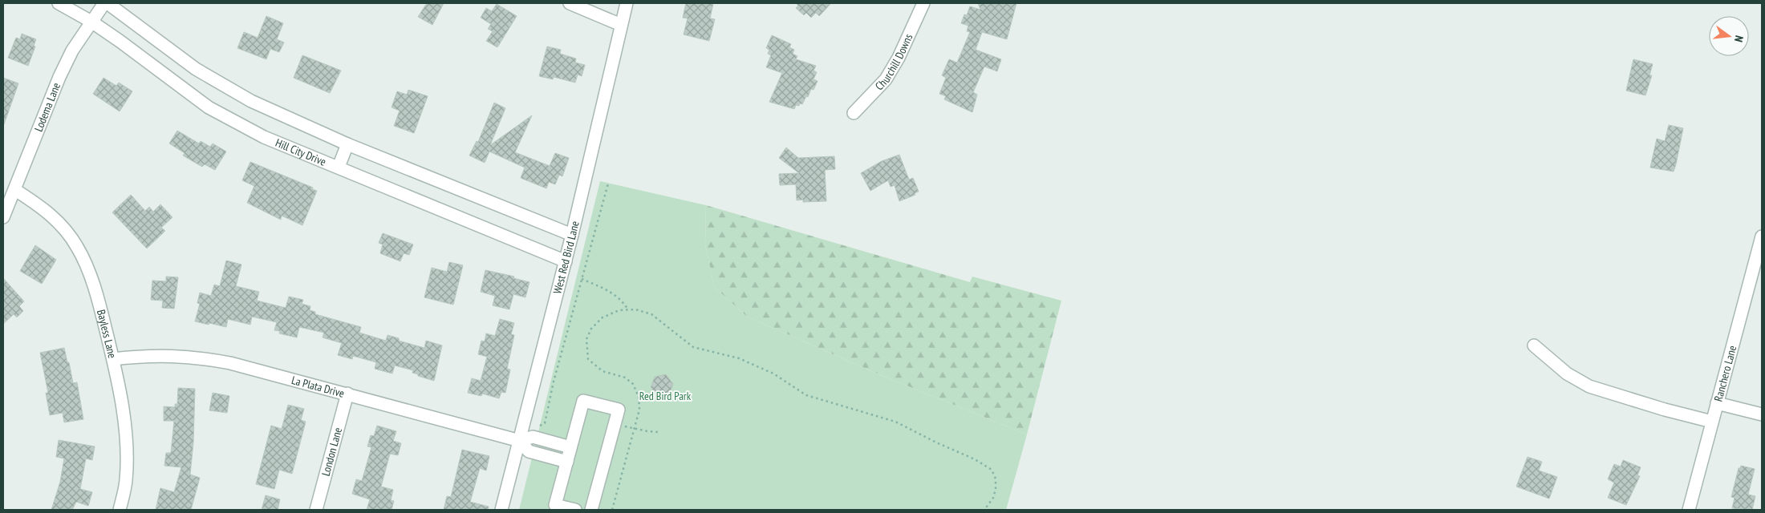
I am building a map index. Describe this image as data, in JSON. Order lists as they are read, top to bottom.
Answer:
{
  "streets": {
    "street": [
      "Churchill Downs",
      "Lodema Lane",
      "Hill City Drive",
      "West Red Bird Lane",
      "Bayless Lane",
      "Ranchero Lane",
      "La Plata Drive",
      "London Lane"
    ]
  },
  "crossings": [
    ["Lodema Lane", "Hill City Drive"],
    ["Lodema Lane", "Bayless Lane"],
    ["Hill City Drive", "West Red Bird Lane"],
    ["West Red Bird Lane", "La Plata Drive"],
    ["Bayless Lane", "La Plata Drive"],
    ["La Plata Drive", "London Lane"]
  ],
  "parks": ["Red Bird Park"],
  "north": "right"
}
